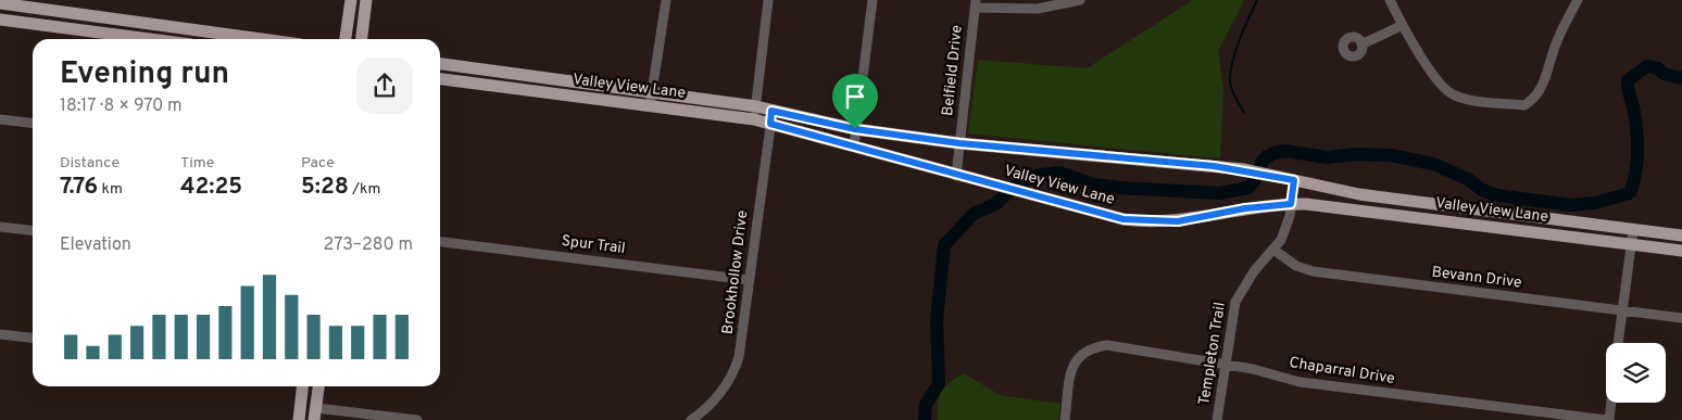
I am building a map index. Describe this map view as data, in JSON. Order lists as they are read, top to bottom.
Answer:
{
  "streets": {
    "main road": ["Valley View Lane"],
    "street": [
      "Belfield Drive",
      "Spur Trail",
      "Brookhollow Drive",
      "Bevann Drive",
      "Templeton Trail",
      "Chaparral Drive"
    ]
  },
  "crossings": [
    ["Belfield Drive", "Valley View Lane"],
    ["Valley View Lane", "Brookhollow Drive"],
    ["Valley View Lane", "Templeton Trail"],
    ["Spur Trail", "Brookhollow Drive"],
    ["Bevann Drive", "Templeton Trail"],
    ["Templeton Trail", "Chaparral Drive"]
  ],
  "page": {
    "heading": ["Evening run", "18:17 · 8 × 970 m"],
    "stats": [
      ["Distance", "7.76 km"],
      ["Time", "42:25"],
      ["Pace", "5:28 /km"]
    ],
    "chart": ["Elevation", "273–280 m"]
  }
}
